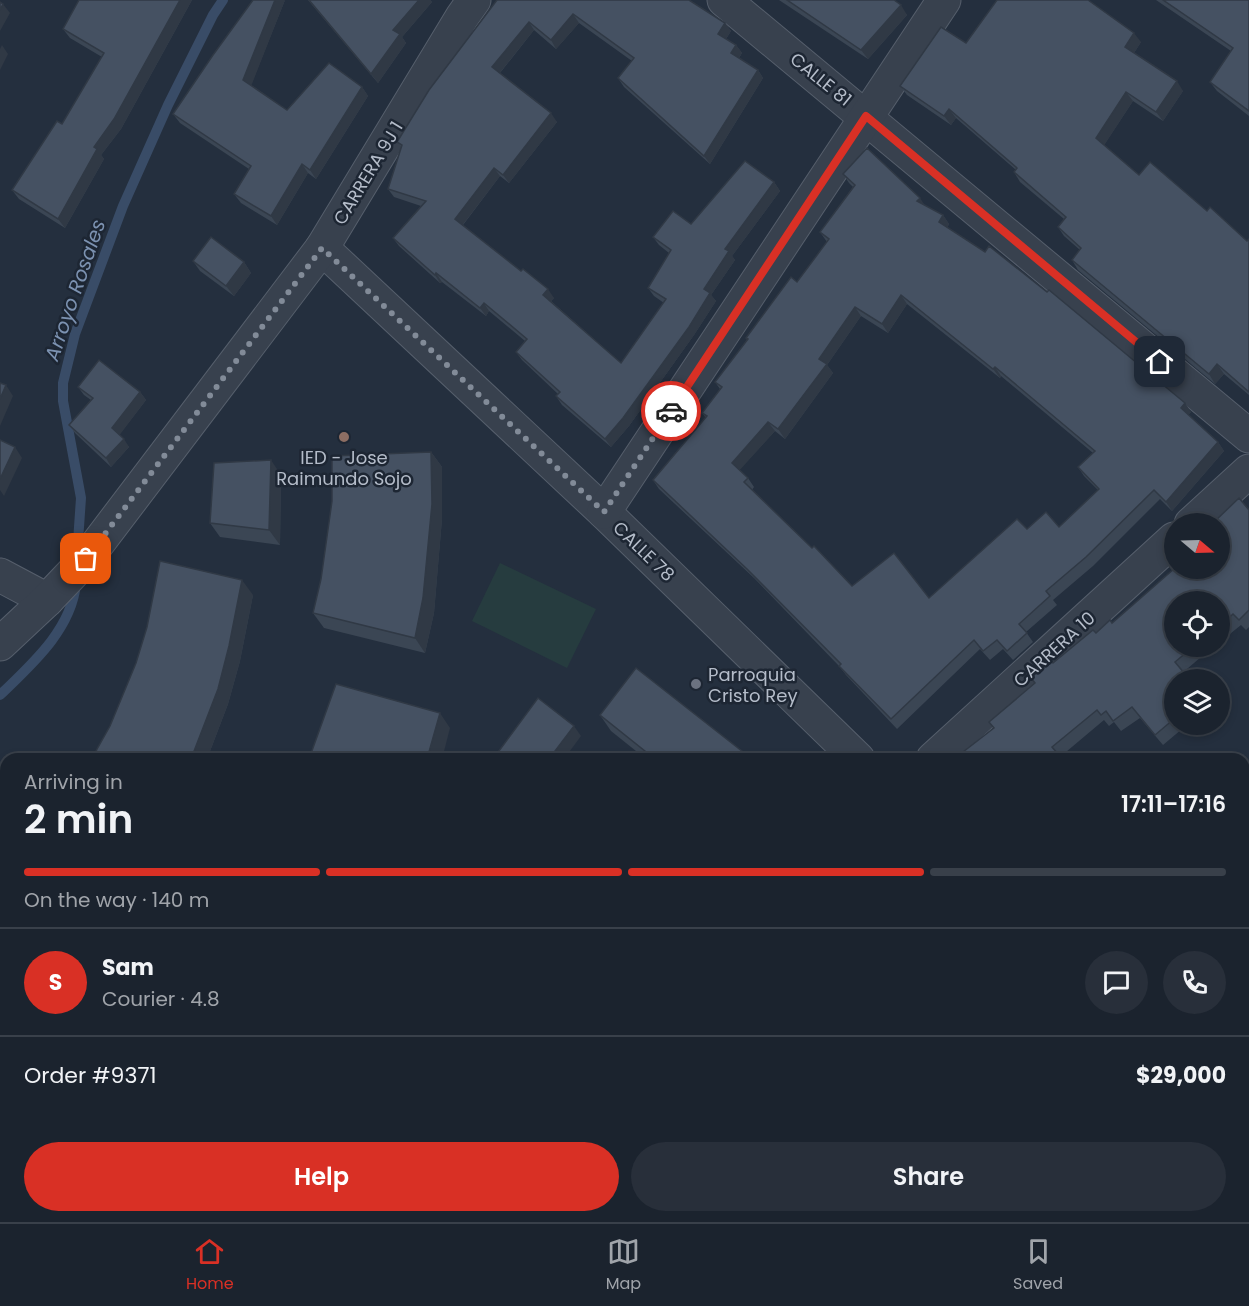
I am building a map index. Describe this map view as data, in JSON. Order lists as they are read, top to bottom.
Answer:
{
  "streets": {
    "street": [
      "CALLE 81",
      "CARRERA 9J 1",
      "CALLE 78",
      "CARRERA 10"
    ]
  },
  "crossings": [
    ["CARRERA 9J 1", "CALLE 78"]
  ],
  "water": ["Arroyo Rosales"],
  "places": ["IED - Jose Raimundo Sojo", "Parroquia Cristo Rey"],
  "north": "right",
  "page": {
    "heading": ["2 min", "Arriving in", "17:11–17:16"],
    "panel": [
      "Sam",
      "Courier · 4.8",
      "Order #9371",
      "$29,000"
    ],
    "bar": "On the way · 140 m",
    "round": "S",
    "buttons": ["Help", "Share"],
    "tabs": ["Home", "Map", "Saved"]
  }
}
